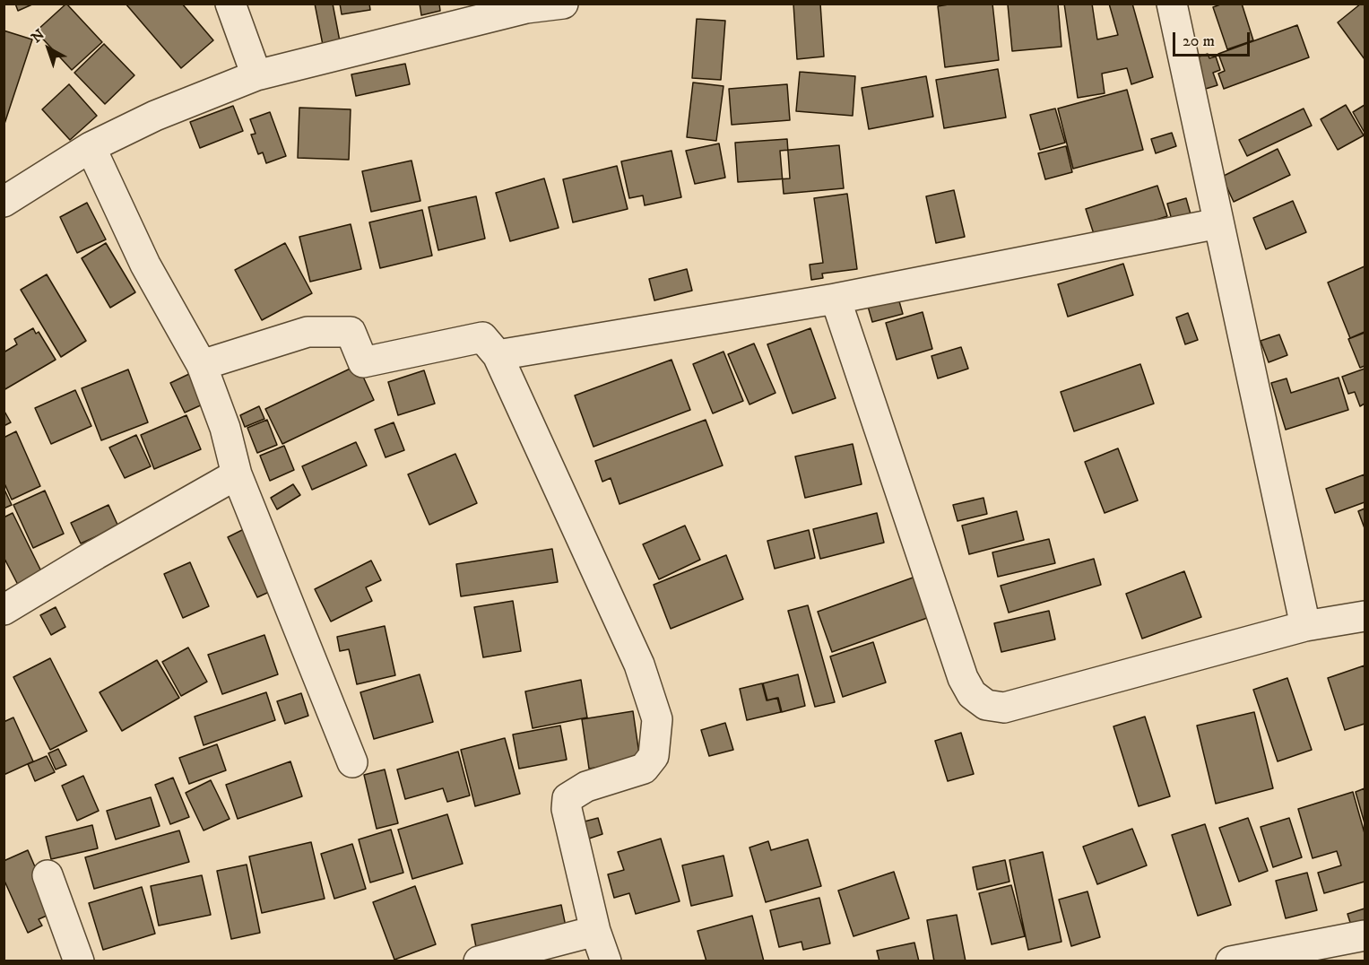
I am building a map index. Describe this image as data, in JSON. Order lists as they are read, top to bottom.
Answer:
{
  "scale_bar": "20 m",
  "north": "top left"
}
